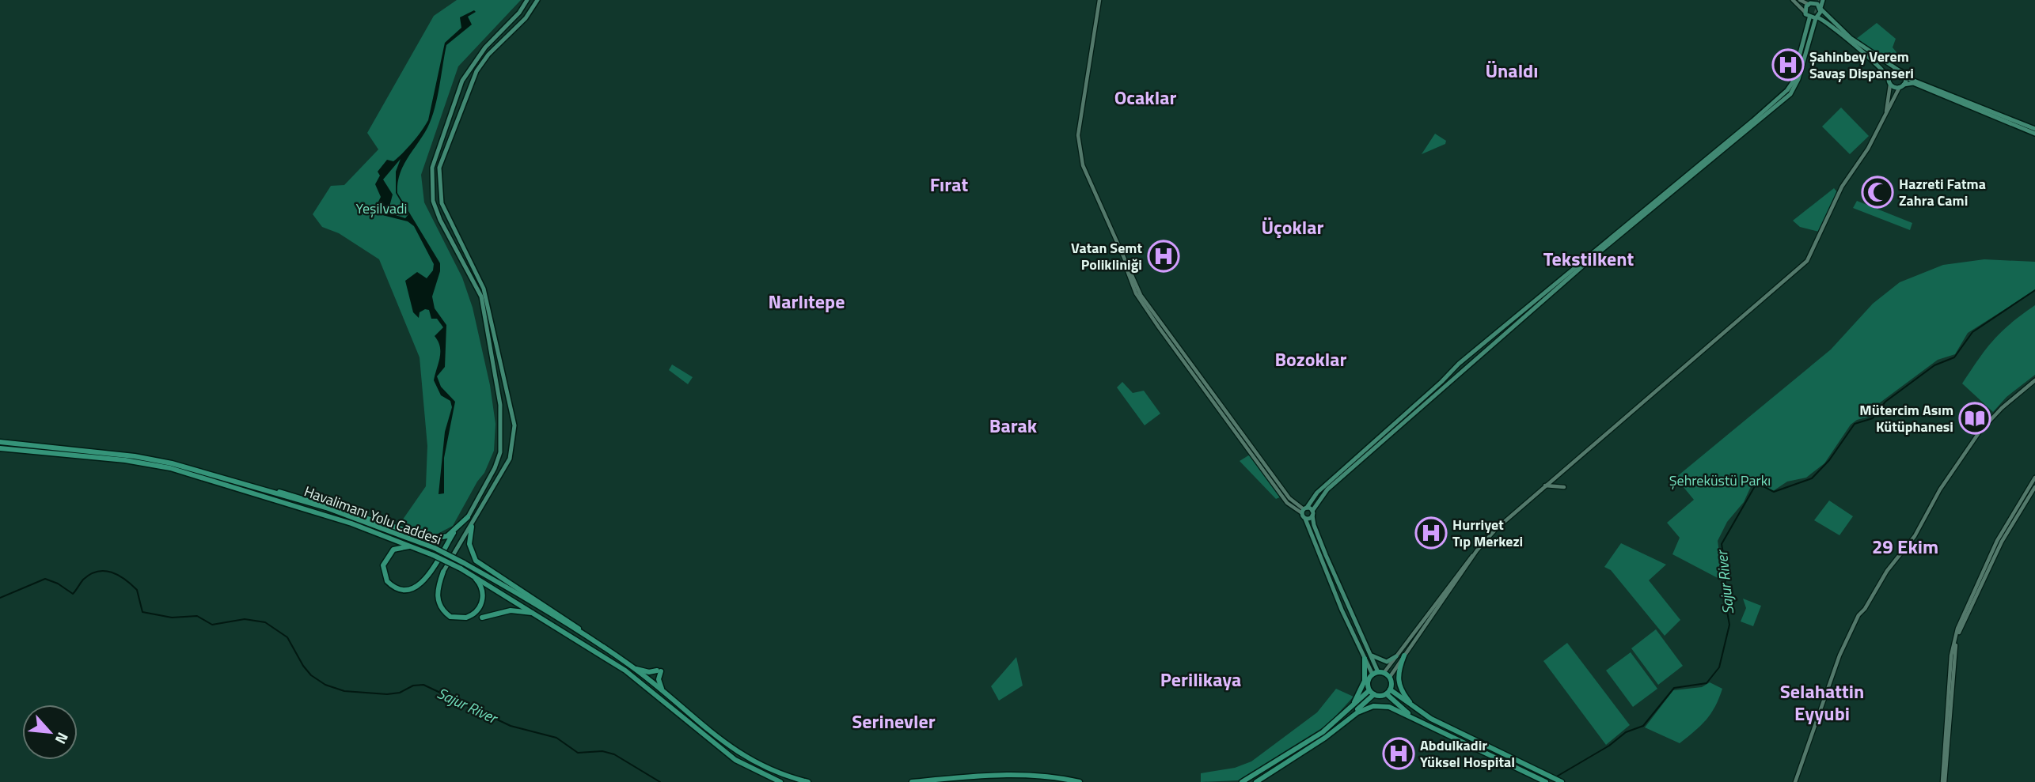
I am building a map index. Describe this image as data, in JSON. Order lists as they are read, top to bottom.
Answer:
{
  "streets": {
    "highway": ["Havalimanı Yolu Caddesi"]
  },
  "districts": [
    "Ünaldı",
    "Ocaklar",
    "Fırat",
    "Üçoklar",
    "Tekstilkent",
    "Narlıtepe",
    "Bozoklar",
    "Barak",
    "29 Ekim",
    "Perilikaya",
    "Selahattin Eyyubi",
    "Serinevler"
  ],
  "water": ["Sajur River"],
  "parks": ["Yeşilvadi", "Şehreküstü Parkı"],
  "places": {
    "hospital": [
      "Şahinbey Verem Savaş Dispanseri",
      "Vatan Semt Polikliniği",
      "Hurriyet Tıp Merkezi",
      "Abdulkadir Yüksel Hospital"
    ],
    "mosque": ["Hazreti Fatma Zahra Cami"],
    "library": ["Mütercim Asım Kütüphanesi"]
  },
  "north": "bottom right"
}
